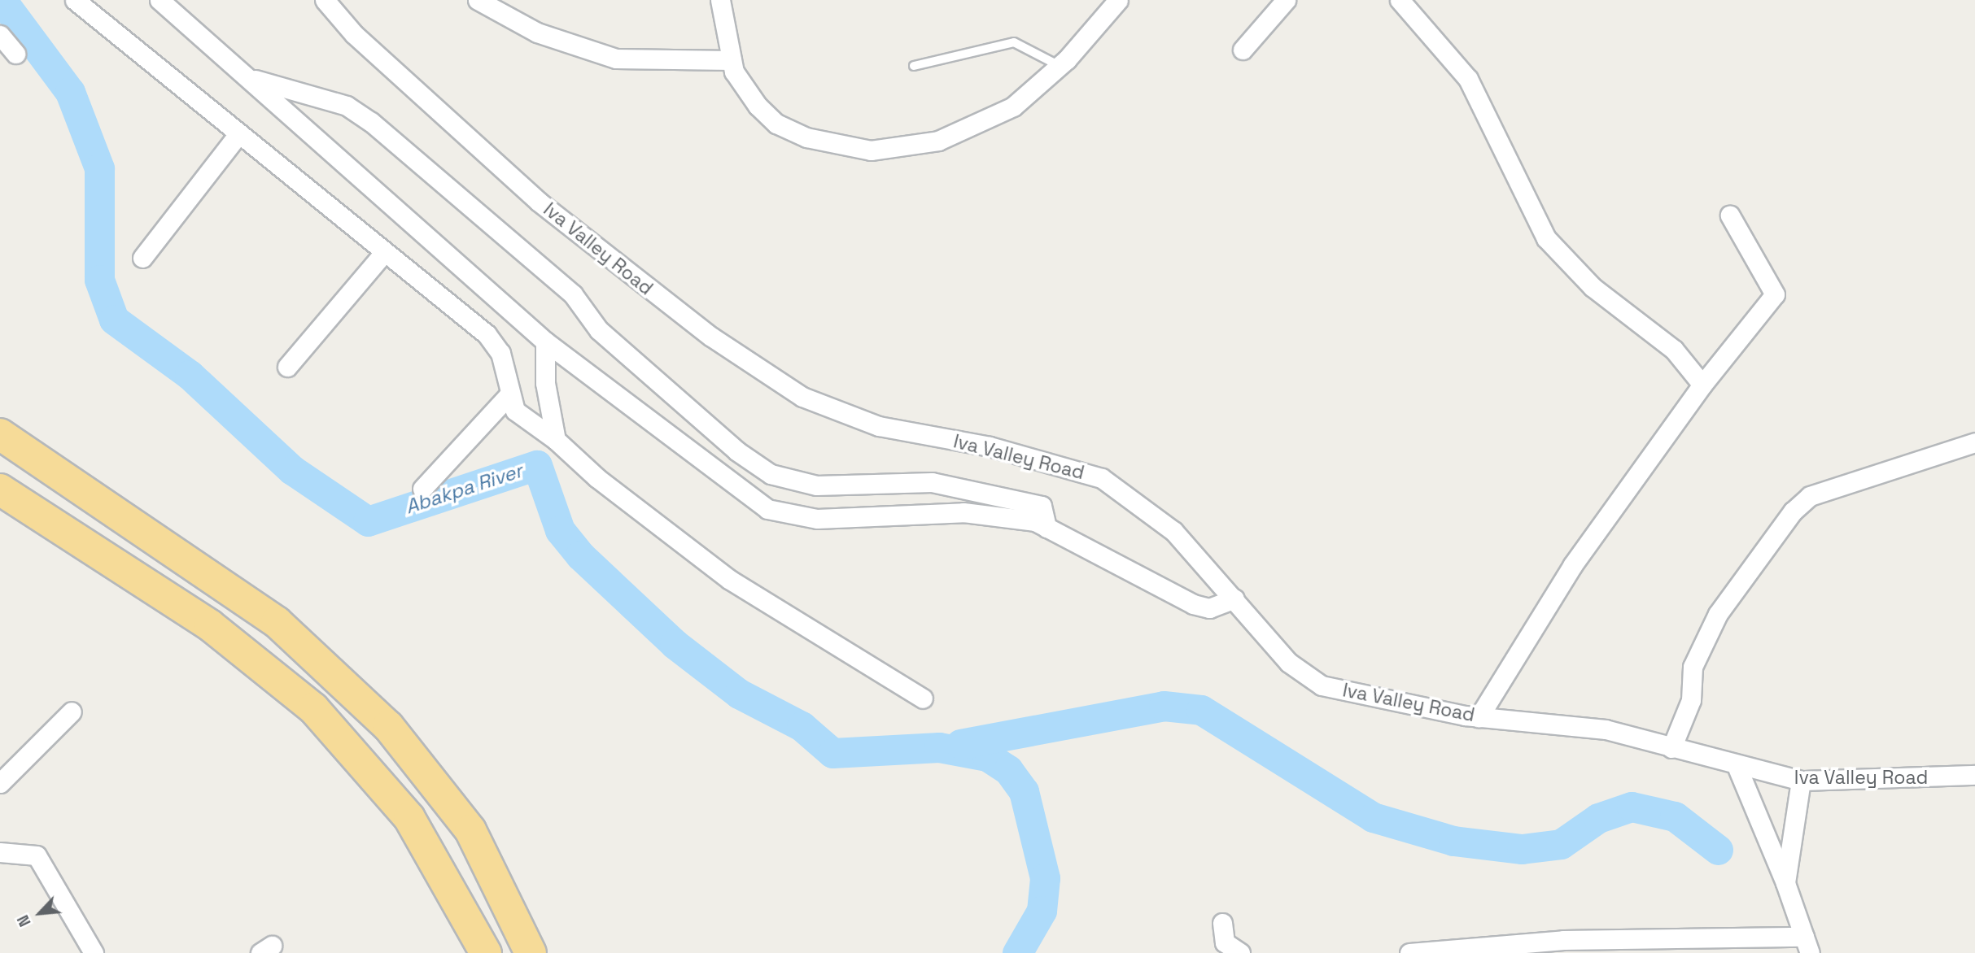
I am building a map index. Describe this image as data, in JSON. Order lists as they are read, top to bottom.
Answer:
{
  "streets": {
    "street": ["Iva Valley Road"]
  },
  "water": ["Abakpa River"],
  "north": "bottom left"
}
